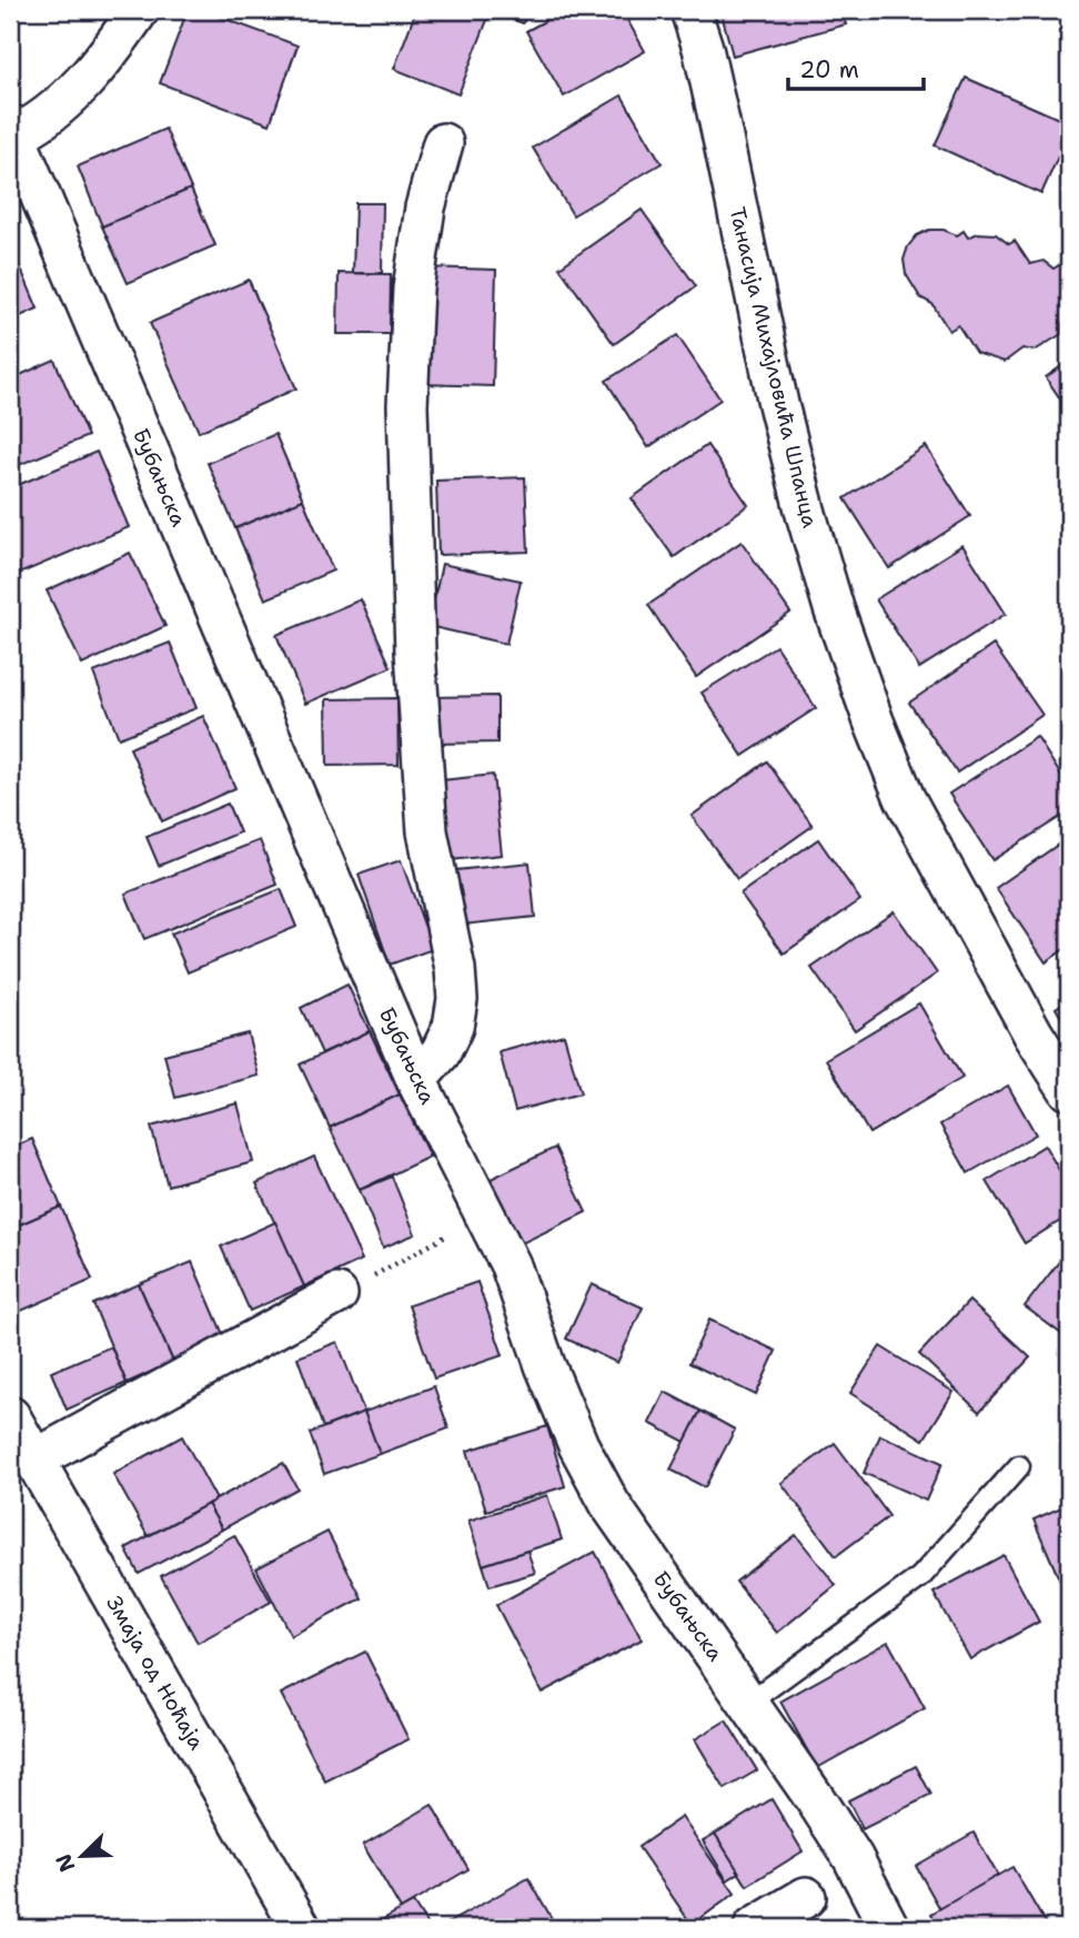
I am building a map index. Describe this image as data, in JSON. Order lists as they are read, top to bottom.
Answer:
{
  "streets": {
    "street": ["Танасија Михајловића Шпанца", "Бубањска", "Змаја од Ноћаја"]
  },
  "scale_bar": "20 m",
  "north": "bottom left"
}
